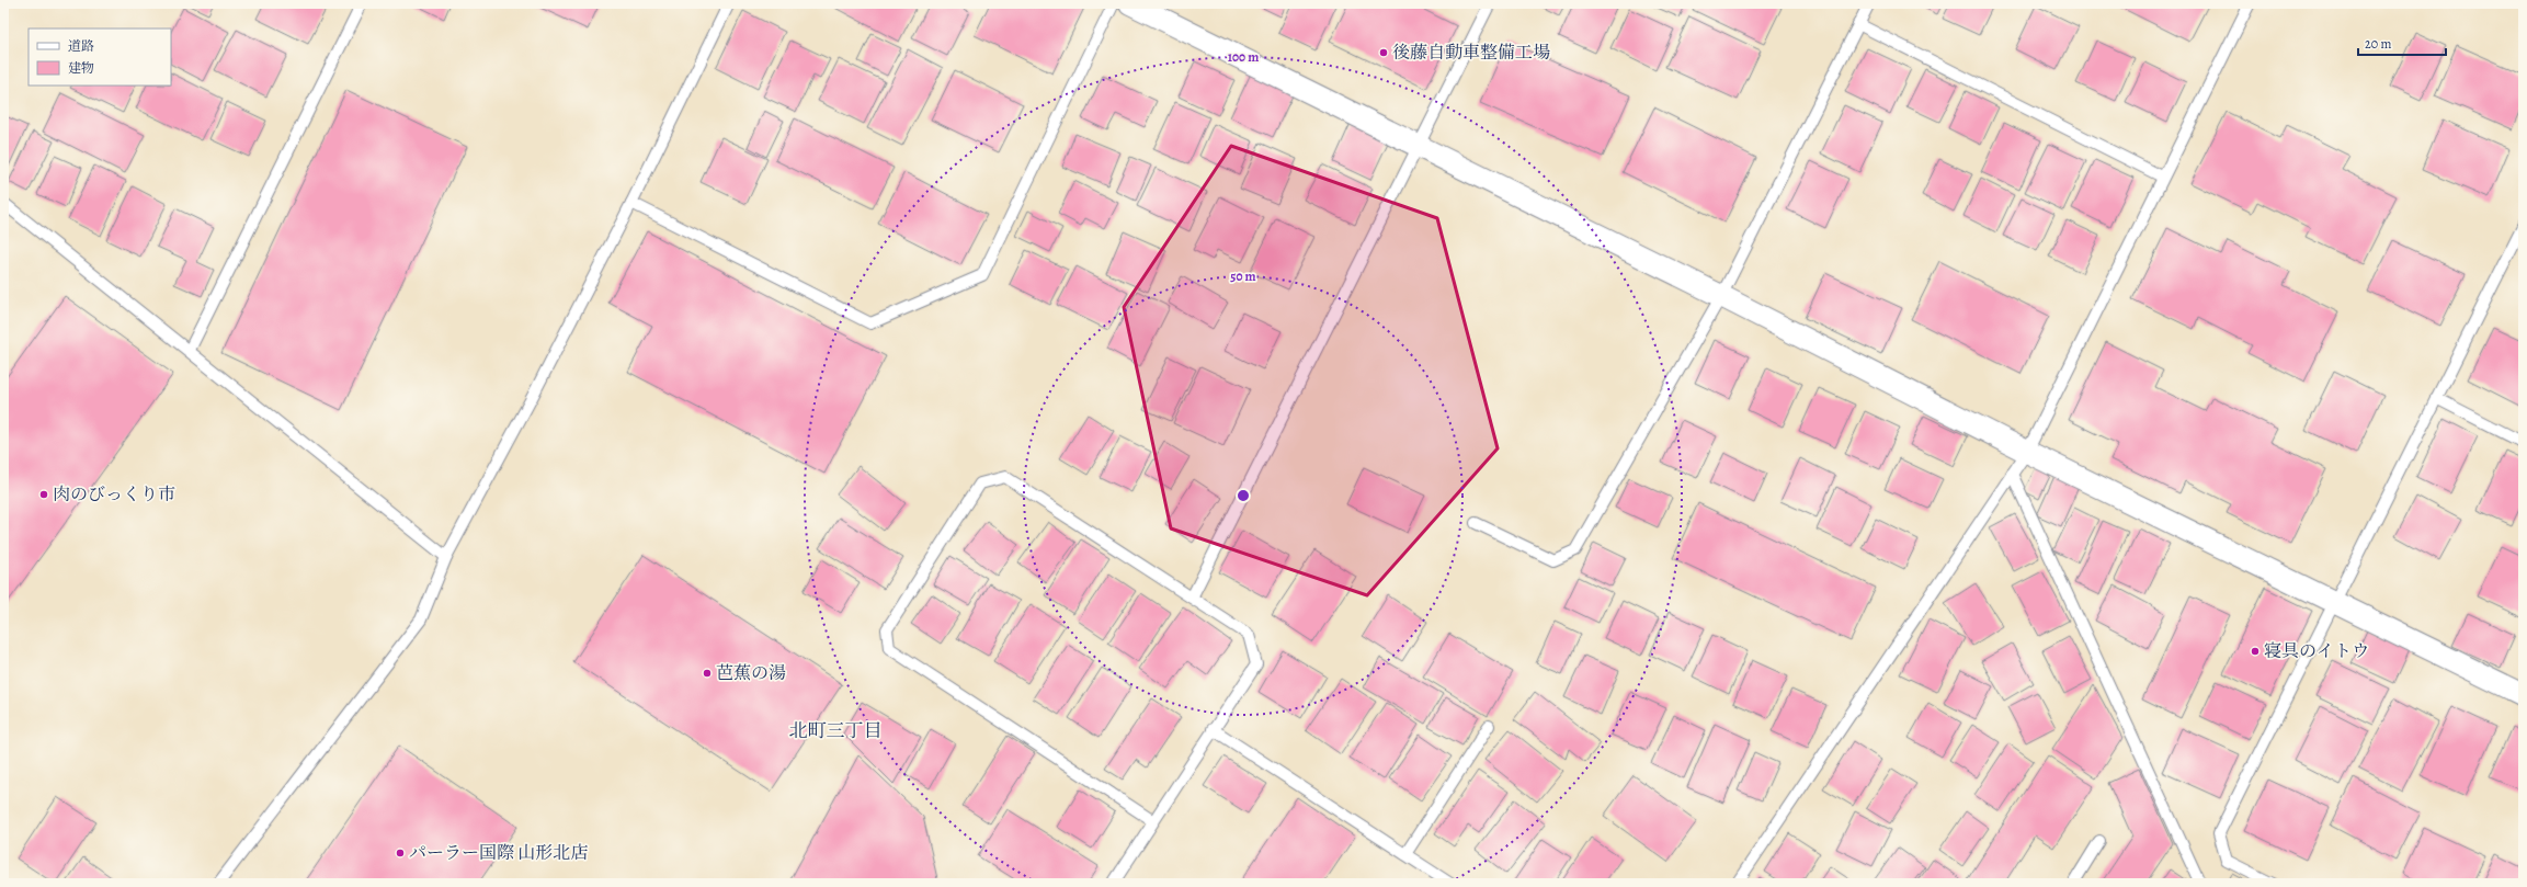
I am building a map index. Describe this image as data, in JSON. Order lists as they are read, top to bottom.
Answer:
{
  "districts": ["北町三丁目"],
  "places": [
    "後藤自動車整備工場",
    "肉のびっくり市",
    "寝具のイトウ",
    "芭蕉の湯",
    "パーラー国際 山形北店"
  ],
  "legend": ["道路", "建物"],
  "scale_bar": "20 m",
  "rings": ["100 m", "50 m"]
}
